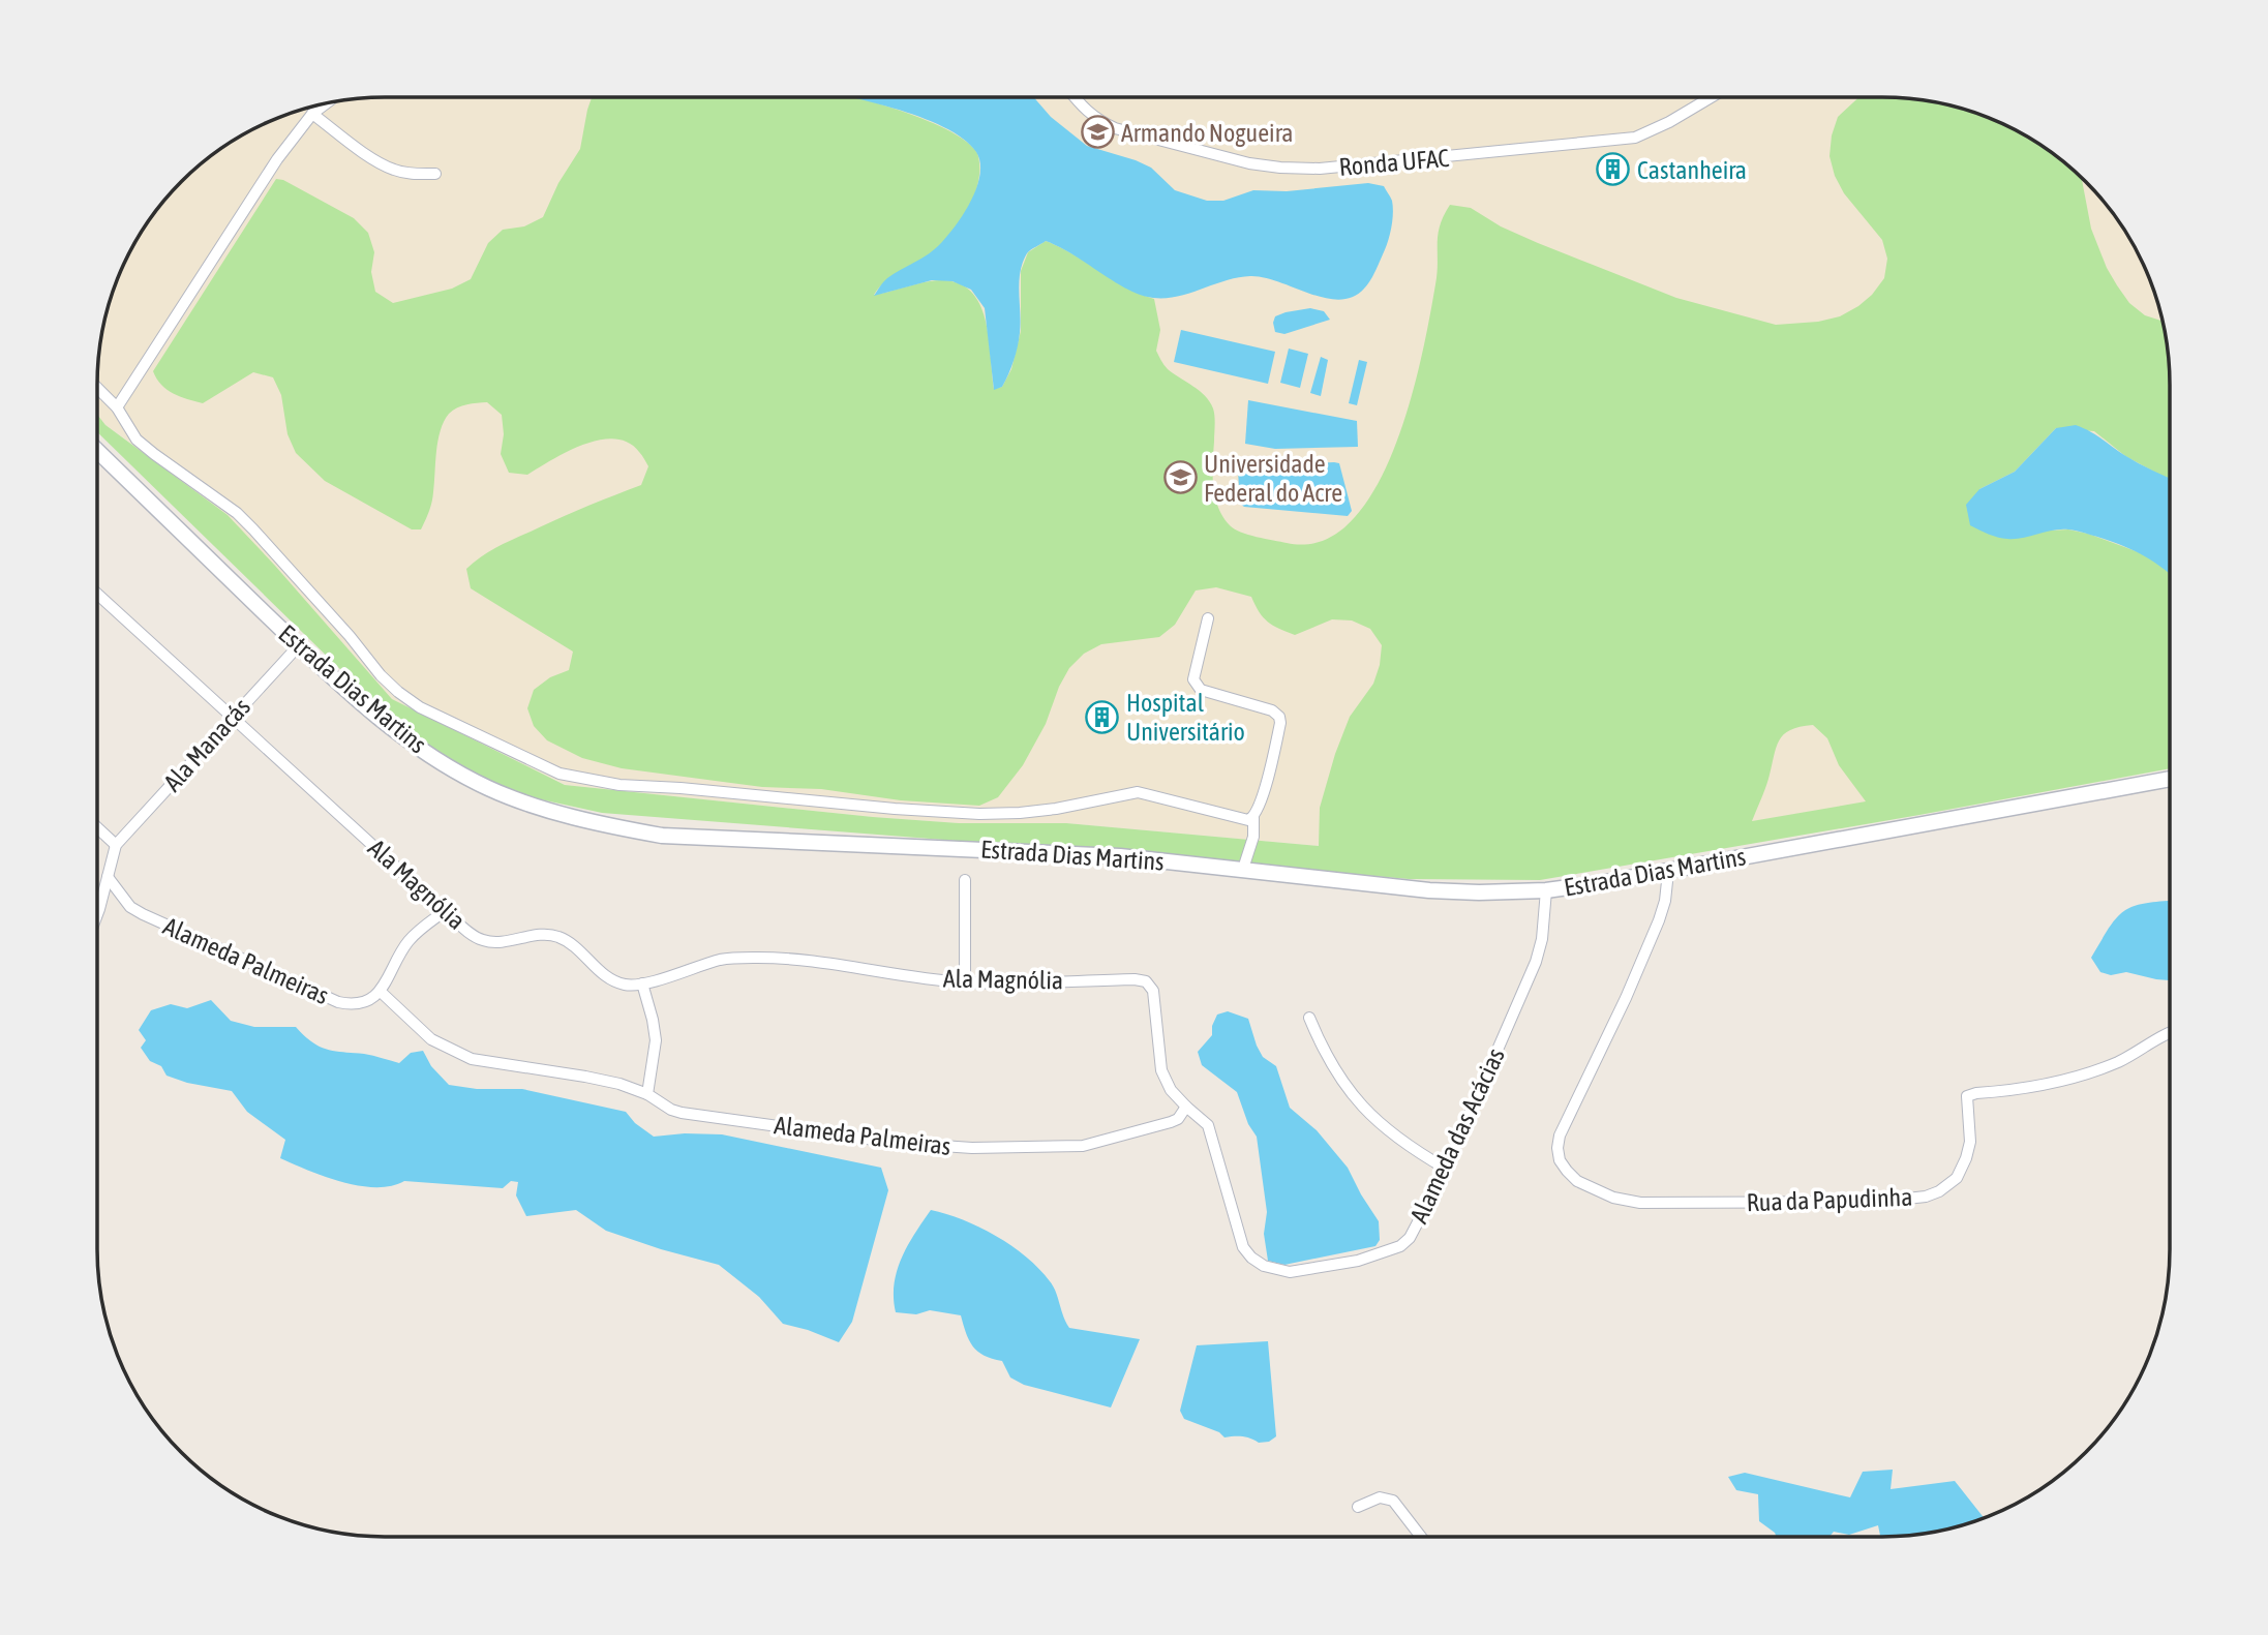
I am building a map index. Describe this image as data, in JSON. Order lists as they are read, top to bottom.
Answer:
{
  "streets": {
    "street": [
      "Ronda UFAC",
      "Estrada Dias Martins",
      "Ala Manacás",
      "Ala Magnólia",
      "Alameda Palmeiras",
      "Alameda das Acácias",
      "Rua da Papudinha"
    ]
  },
  "crossings": [
    ["Estrada Dias Martins", "Ala Manacás"],
    ["Estrada Dias Martins", "Alameda das Acácias"],
    ["Estrada Dias Martins", "Rua da Papudinha"],
    ["Ala Manacás", "Ala Magnólia"],
    ["Ala Magnólia", "Alameda das Acácias"],
    ["Alameda Palmeiras", "Alameda das Acácias"]
  ],
  "places": {
    "school or university": ["Armando Nogueira", "Universidade Federal do Acre"],
    "building": ["Castanheira", "Hospital Universitário"]
  }
}
